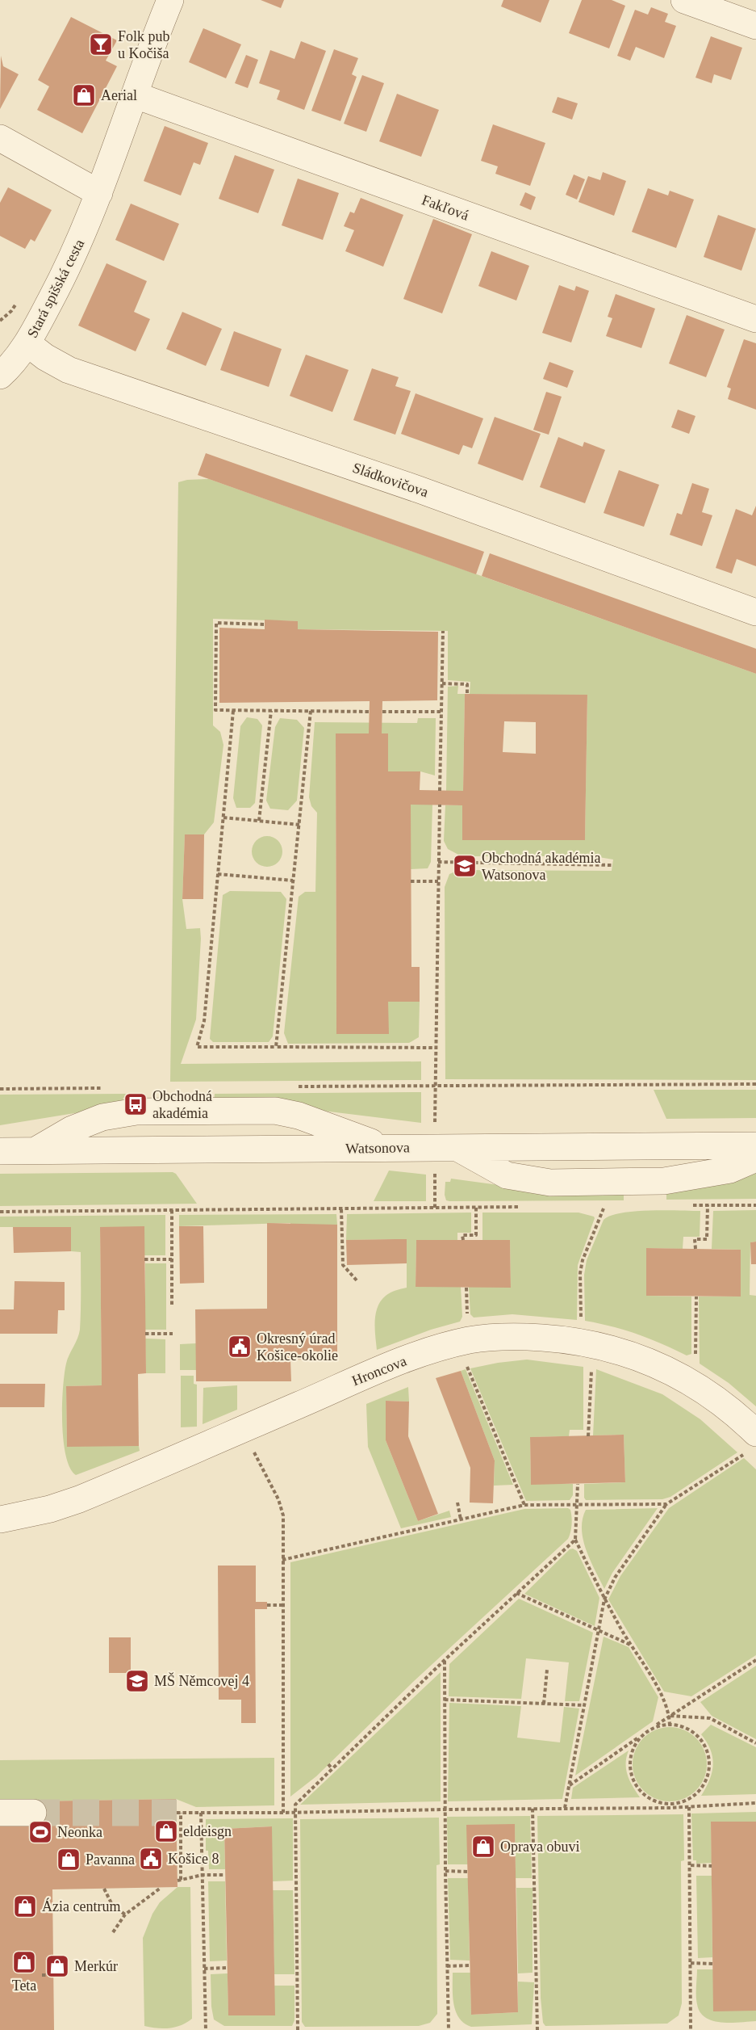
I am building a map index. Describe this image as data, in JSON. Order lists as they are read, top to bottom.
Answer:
{
  "streets": {
    "street": [
      "Fakľová",
      "Stará spišská cesta",
      "Sládkovičova",
      "Watsonova",
      "Hroncova"
    ]
  },
  "crossings": [
    ["Fakľová", "Stará spišská cesta"],
    ["Stará spišská cesta", "Sládkovičova"]
  ],
  "places": {
    "bar": ["Folk pub u Kočiša"],
    "shop": [
      "Aerial",
      "eldeisgn",
      "Oprava obuvi",
      "Pavanna",
      "Ázia centrum",
      "Teta",
      "Merkúr"
    ],
    "school or university": ["Obchodná akadémia Watsonova", "MŠ Němcovej 4"],
    "bus stop": ["Obchodná akadémia"],
    "public building": ["Okresný úrad Košice-okolie", "Košice 8"],
    "sports": ["Neonka"]
  }
}
